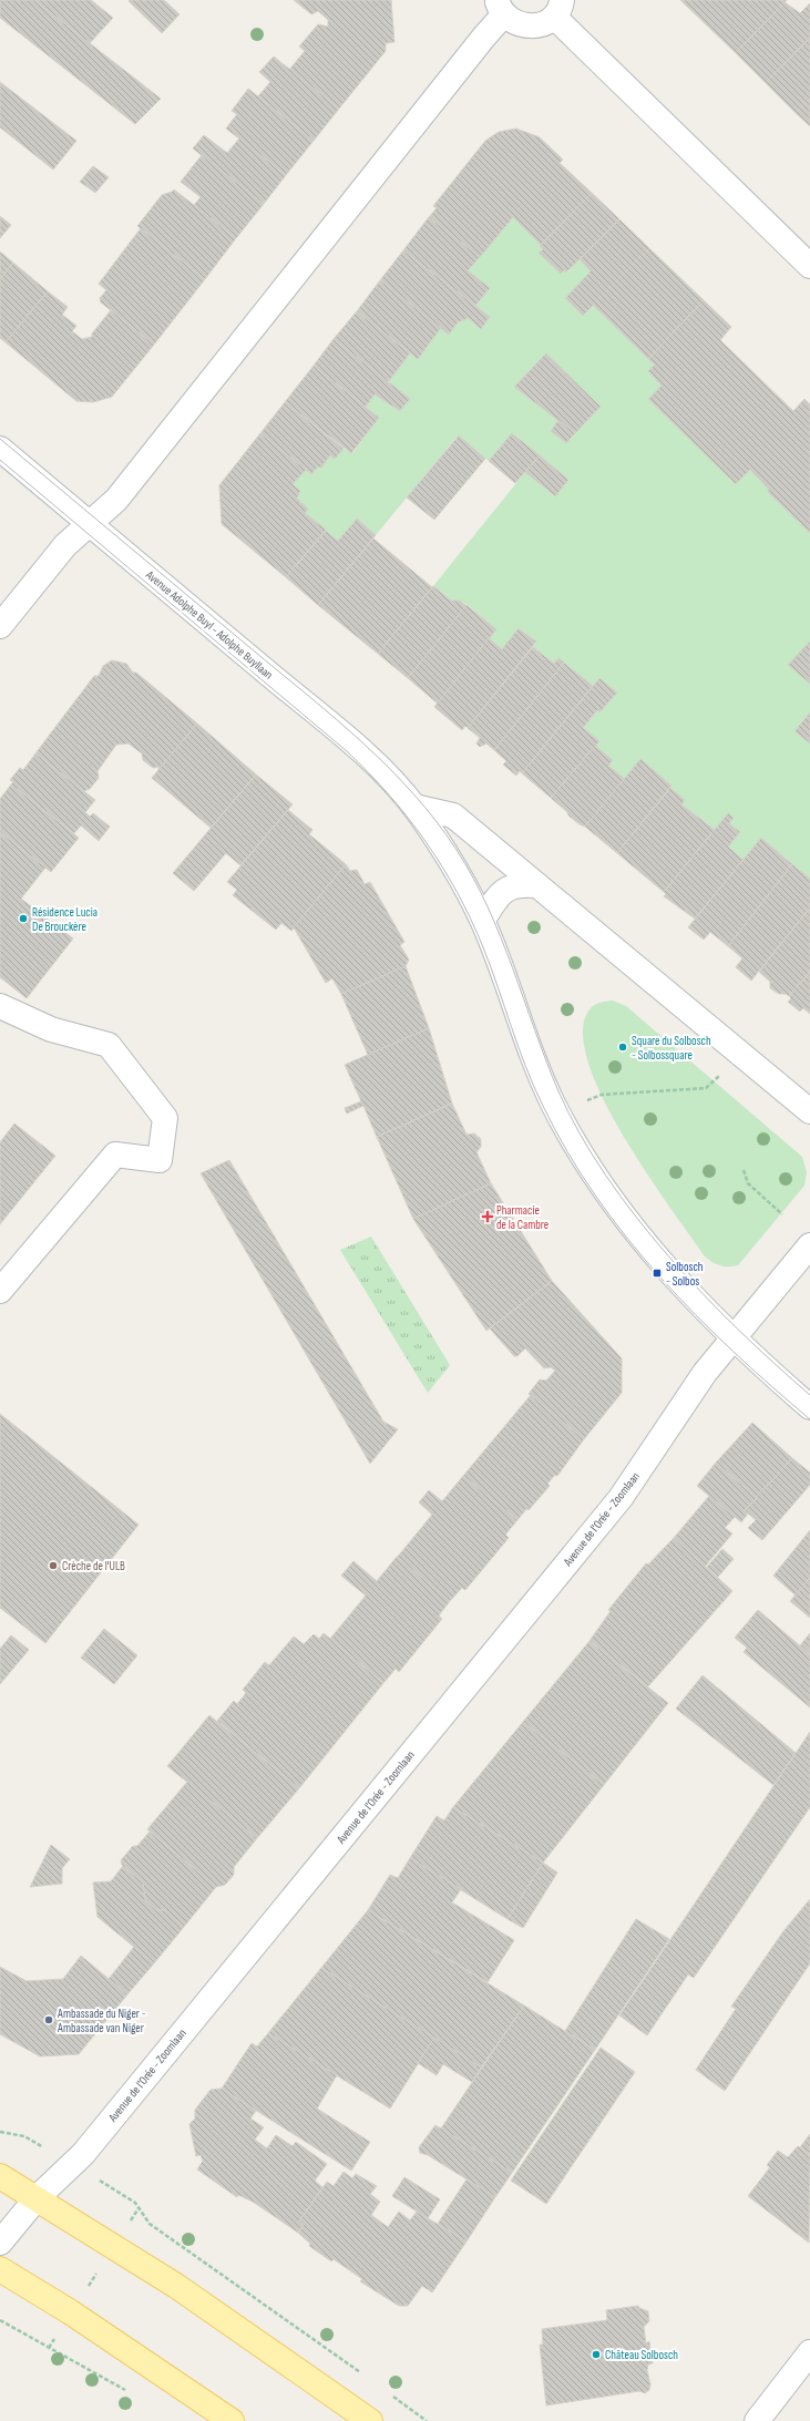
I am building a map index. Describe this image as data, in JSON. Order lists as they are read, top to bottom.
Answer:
{
  "streets": {
    "street": ["Avenue Adolphe Buyl - Adolphe Buyllaan", "Avenue de l'Orée - Zoomlaan"]
  },
  "places": {
    "other": [
      "Résidence Lucia De Brouckère",
      "Square du Solbosch - Solbossquare",
      "Crèche de l'ULB",
      "Ambassade du Niger - Ambassade van Niger",
      "Château Solbosch"
    ],
    "health": ["Pharmacie de la Cambre"],
    "transit": ["Solbosch - Solbos"]
  }
}
